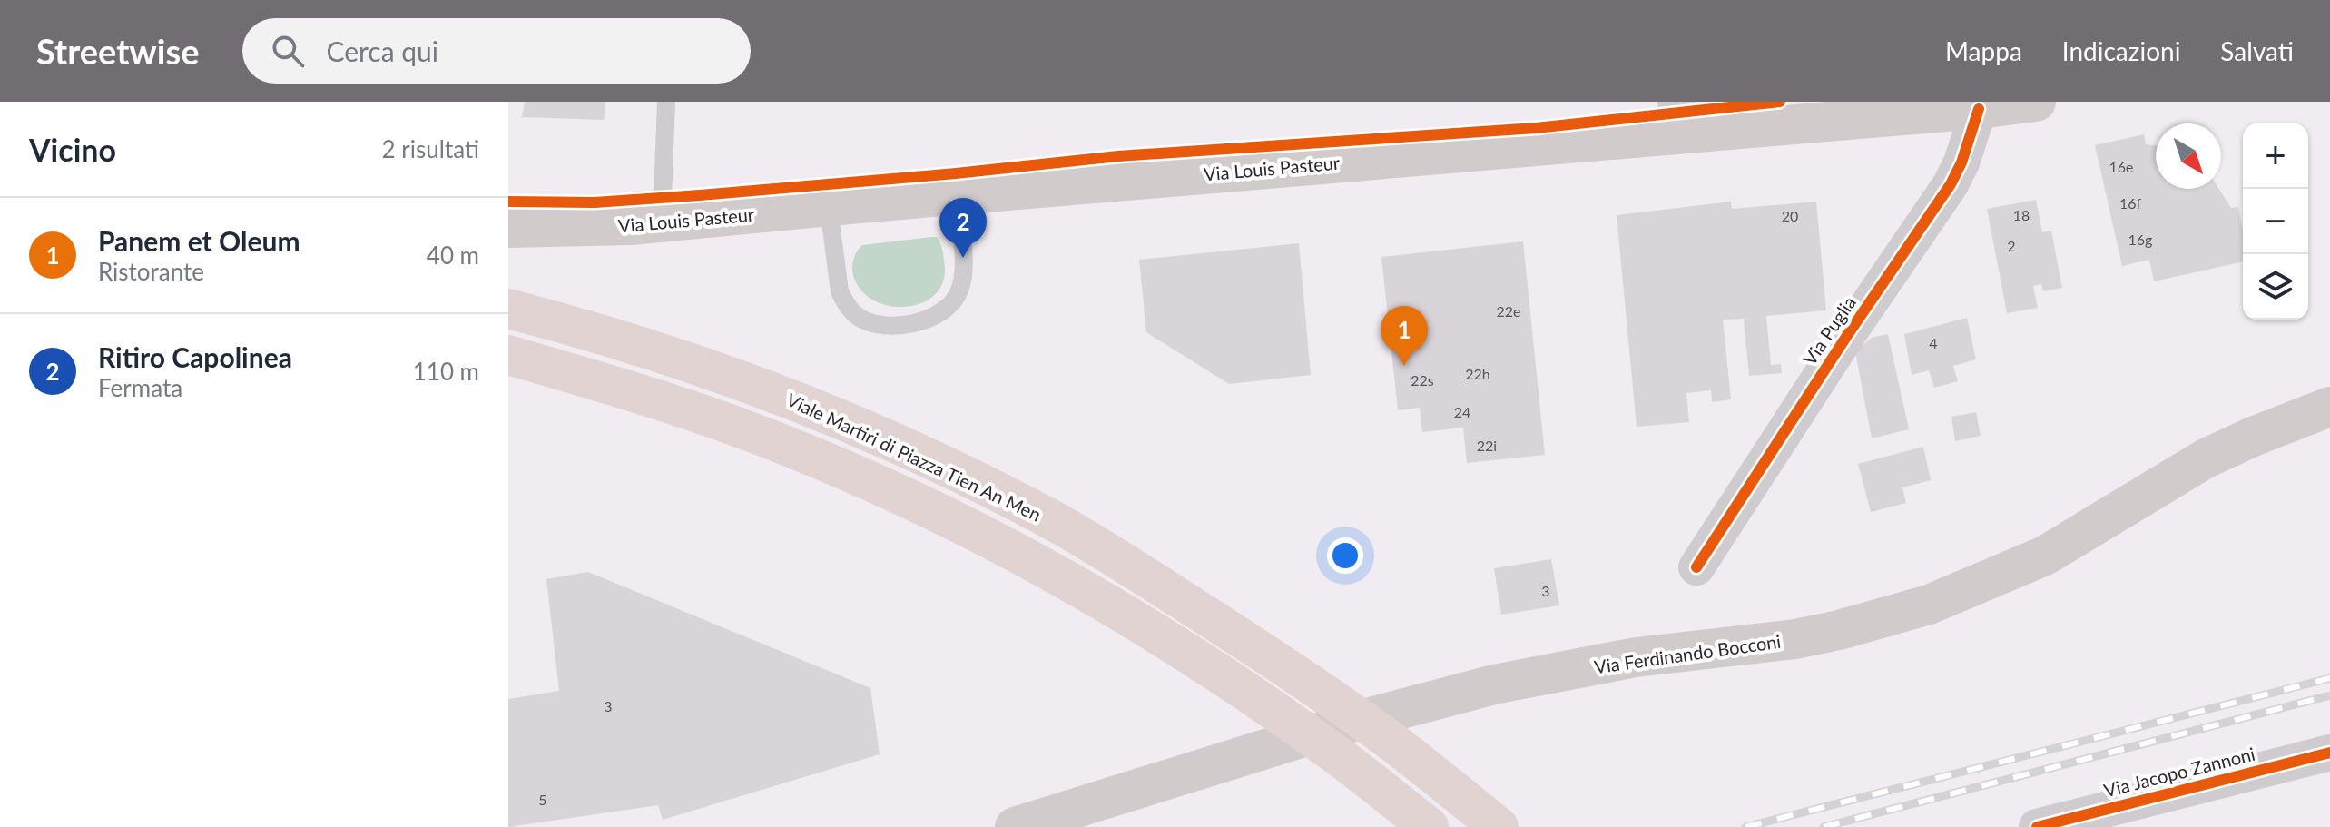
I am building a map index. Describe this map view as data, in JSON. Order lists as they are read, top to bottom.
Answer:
{
  "streets": {
    "highway": ["Viale Martiri di Piazza Tien An Men"],
    "main road": ["Via Louis Pasteur", "Via Ferdinando Bocconi"],
    "street": ["Via Puglia", "Via Jacopo Zannoni"]
  },
  "crossings": [
    ["Via Louis Pasteur", "Via Puglia"]
  ],
  "house_numbers": [
    "16e",
    "16f",
    "18",
    "20",
    "16g",
    "2",
    "22e",
    "4",
    "22h",
    "22s",
    "24",
    "22i",
    "3",
    "3",
    "5"
  ],
  "north": "bottom right",
  "page": {
    "header": "Streetwise",
    "search": "Cerca qui",
    "nav": ["Mappa", "Indicazioni", "Salvati"],
    "heading": ["Vicino", "2 risultati"],
    "map_buttons": ["+", "−"],
    "list": [
      {
        "mark": "1",
        "name": "Panem et Oleum",
        "note": "Ristorante",
        "value": "40 m"
      },
      {
        "mark": "2",
        "name": "Ritiro Capolinea",
        "note": "Fermata",
        "value": "110 m"
      }
    ],
    "pins": ["2", "1"]
  }
}
